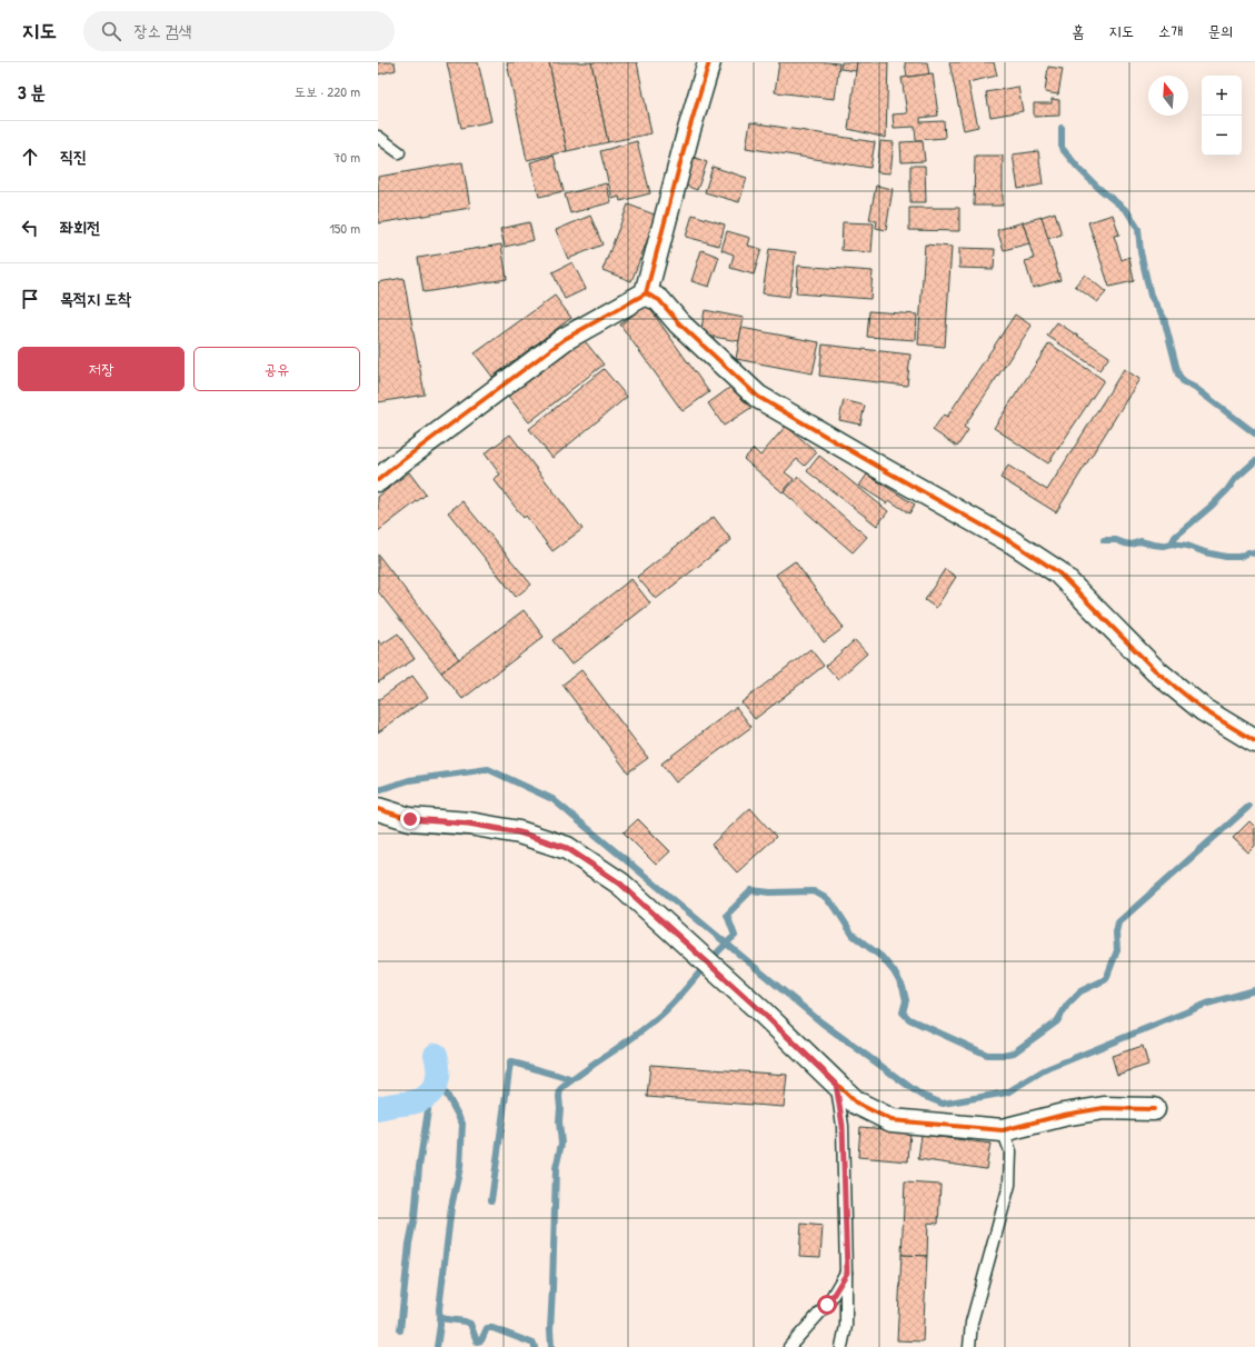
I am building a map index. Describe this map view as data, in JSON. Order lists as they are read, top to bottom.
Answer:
{
  "north": "top",
  "page": {
    "header": "지도",
    "search": "장소 검색",
    "nav": [
      "홈",
      "지도",
      "소개",
      "문의"
    ],
    "heading": ["3 분", "도보 · 220 m"],
    "map_buttons": ["+", "−"],
    "list": [
      ["직진", "70 m"],
      ["좌회전", "150 m"],
      "목적지 도착"
    ],
    "buttons": ["저장", "공유"]
  }
}
